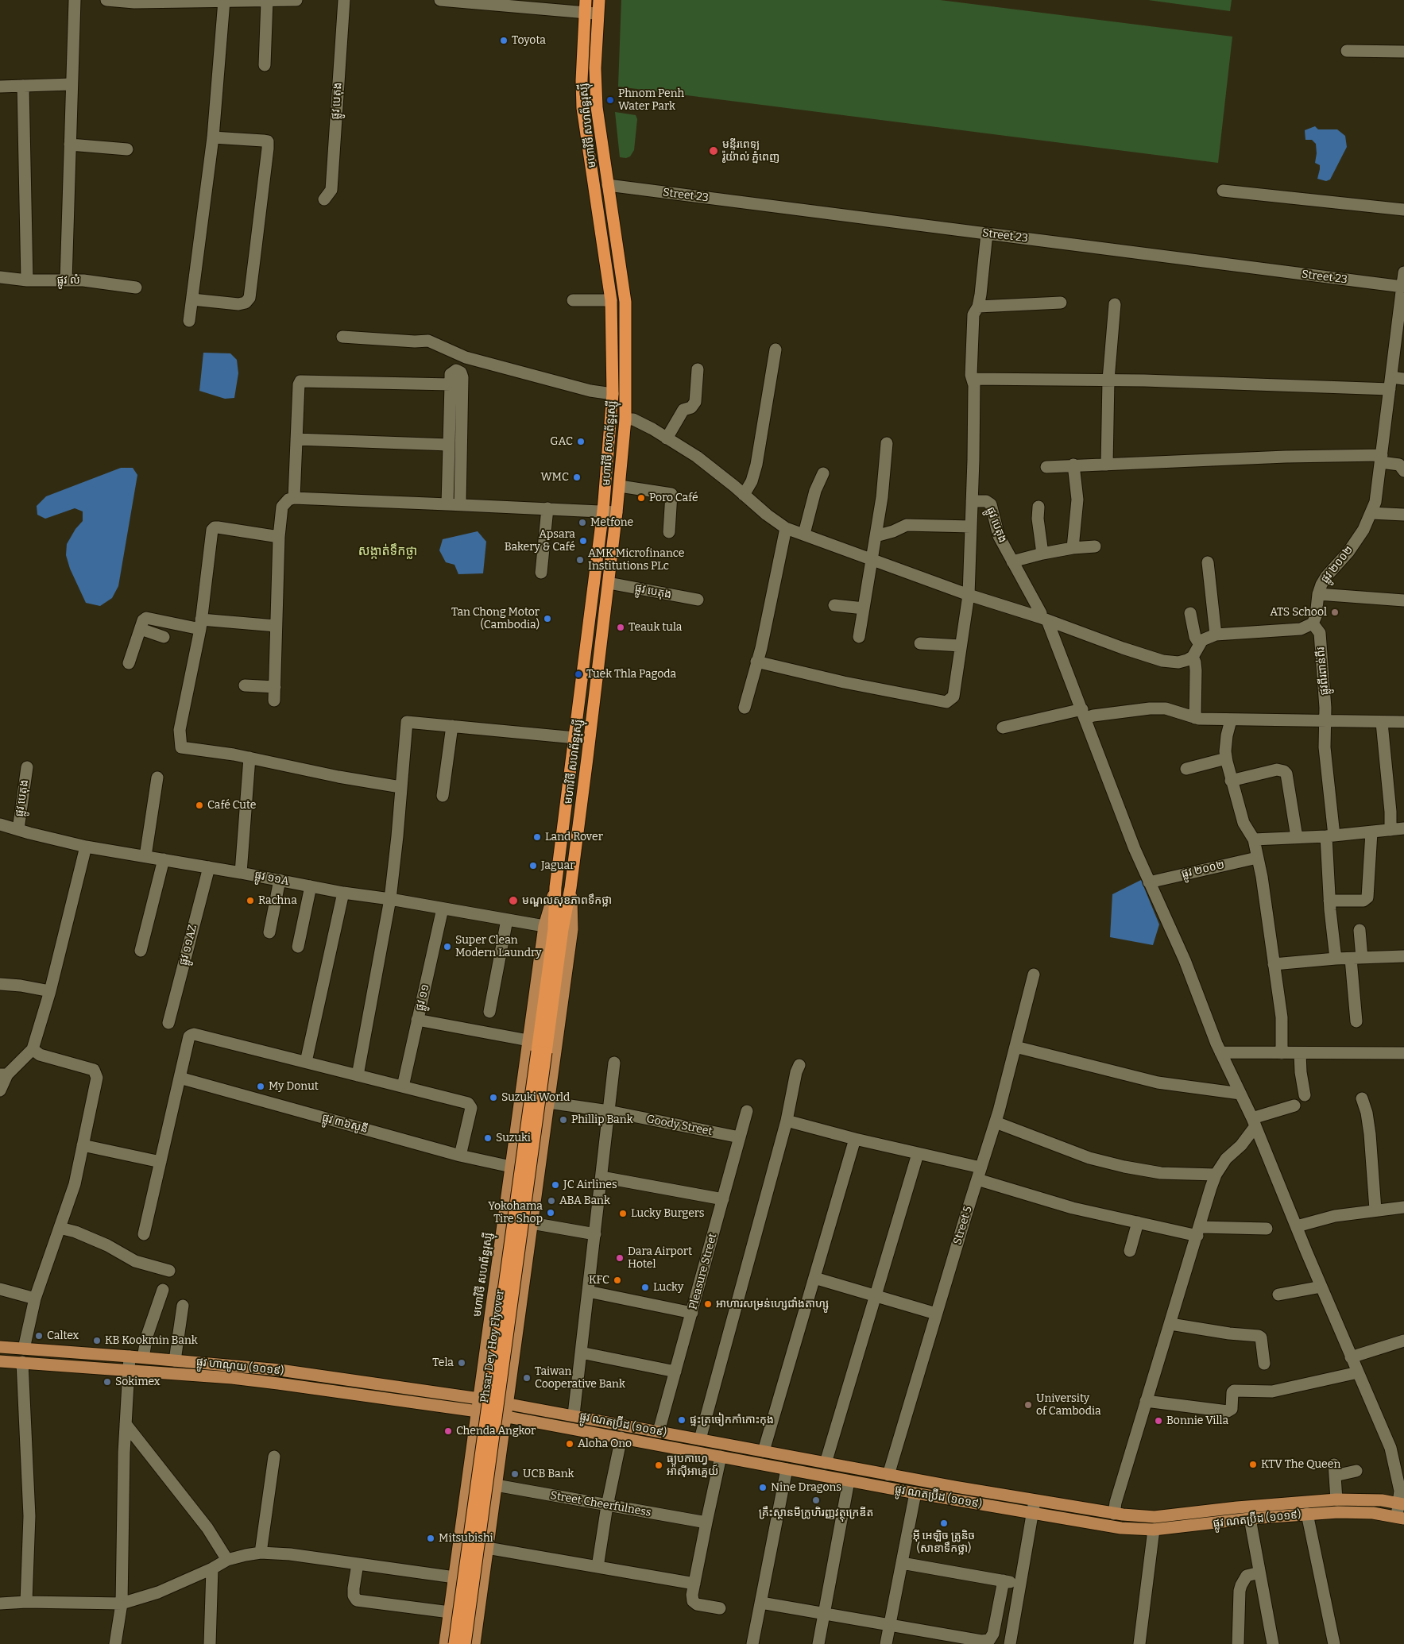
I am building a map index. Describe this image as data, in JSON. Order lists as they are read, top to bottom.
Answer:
{
  "streets": {
    "highway": ["មហាវិថី សហព័ន្ធរុស្ស៊ី", "Phsar Dey Hoy Flyover"],
    "main road": ["ផ្លូវ ហាណូយ (១០១៩)", "ផ្លូវ ណតប្រ៊ីដ (១០១៩)"],
    "street": [
      "ផ្លូវ បេតុង",
      "Street 23",
      "ផ្លូវ លំ",
      "ផ្លូវ ២០០២",
      "ផ្លូវពីរពាន់ពីរ",
      "ផ្លូវ ១១A",
      "ផ្លូវ ១១AZ",
      "ផ្លូវ ១១",
      "ផ្លូវ ៣៦សូនី",
      "Goody Street",
      "Street 5",
      "Pleasure Street",
      "Street Cheerfulness"
    ]
  },
  "crossings": [
    ["ផ្លូវ បេតុង", "មហាវិថី សហព័ន្ធរុស្ស៊ី"],
    ["ផ្លូវ បេតុង", "ផ្លូវ ១១A"],
    ["មហាវិថី សហព័ន្ធរុស្ស៊ី", "Street 23"],
    ["មហាវិថី សហព័ន្ធរុស្ស៊ី", "ផ្លូវ ១១A"],
    ["មហាវិថី សហព័ន្ធរុស្ស៊ី", "ផ្លូវ ៣៦សូនី"],
    ["មហាវិថី សហព័ន្ធរុស្ស៊ី", "Goody Street"],
    ["មហាវិថី សហព័ន្ធរុស្ស៊ី", "Phsar Dey Hoy Flyover"],
    ["មហាវិថី សហព័ន្ធរុស្ស៊ី", "ផ្លូវ ហាណូយ (១០១៩)"],
    ["មហាវិថី សហព័ន្ធរុស្ស៊ី", "ផ្លូវ ណតប្រ៊ីដ (១០១៩)"],
    ["មហាវិថី សហព័ន្ធរុស្ស៊ី", "Street Cheerfulness"],
    ["Street 23", "ផ្លូវ ២០០២"],
    ["ផ្លូវ ២០០២", "ផ្លូវពីរពាន់ពីរ"],
    ["ផ្លូវ ១១A", "ផ្លូវ ១១AZ"],
    ["ផ្លូវ ១១A", "ផ្លូវ ១១"],
    ["Goody Street", "Pleasure Street"],
    ["Street 5", "ផ្លូវ ណតប្រ៊ីដ (១០១៩)"],
    ["Pleasure Street", "ផ្លូវ ណតប្រ៊ីដ (១០១៩)"],
    ["ផ្លូវ ហាណូយ (១០១៩)", "ផ្លូវ ណតប្រ៊ីដ (១០១៩)"]
  ],
  "districts": ["សង្កាត់ទឹកថ្លា"],
  "places": [
    "Toyota",
    "Phnom Penh Water Park",
    "មន្ទីរពេទ្យ រ៉ូយ៉ាល់ ភ្នំពេញ",
    "GAC",
    "WMC",
    "Poro Café",
    "Metfone",
    "Apsara Bakery & Café",
    "AMK Microfinance Institutions PLc",
    "ATS School",
    "Tan Chong Motor (Cambodia)",
    "Teauk tula",
    "Tuek Thla Pagoda",
    "Café Cute",
    "Land Rover",
    "Jaguar",
    "Rachna",
    "មណ្ឌលសុខភាពទឹកថ្លា",
    "Super Clean Modern Laundry",
    "My Donut",
    "Suzuki World",
    "Phillip Bank",
    "Suzuki",
    "JC Airlines",
    "ABA Bank",
    "Yokohama Tire Shop",
    "Lucky Burgers",
    "Dara Airport Hotel",
    "KFC",
    "Lucky",
    "អាហារសម្រន់ហ្សេជាំងតាហ្សូ",
    "Caltex",
    "KB Kookmin Bank",
    "Tela",
    "Taiwan Cooperative Bank",
    "Sokimex",
    "University of Cambodia",
    "ផ្ទះត្រចៀកកាំកោះកុង",
    "Bonnie Villa",
    "Chenda Angkor",
    "Aloha Ono",
    "KTV The Queen",
    "ធ្យូបកាហ្វេ អាស៊ីអាគ្នេយ៍",
    "UCB Bank",
    "Nine Dragons",
    "គ្រឹះស្ថានមីក្រូហិរញ្ញវត្ថុក្រេឌីត",
    "អ៊ី អេឡិច ត្រូនិច (សាខាទឹកថ្លា)",
    "Mitsubishi"
  ]
}
